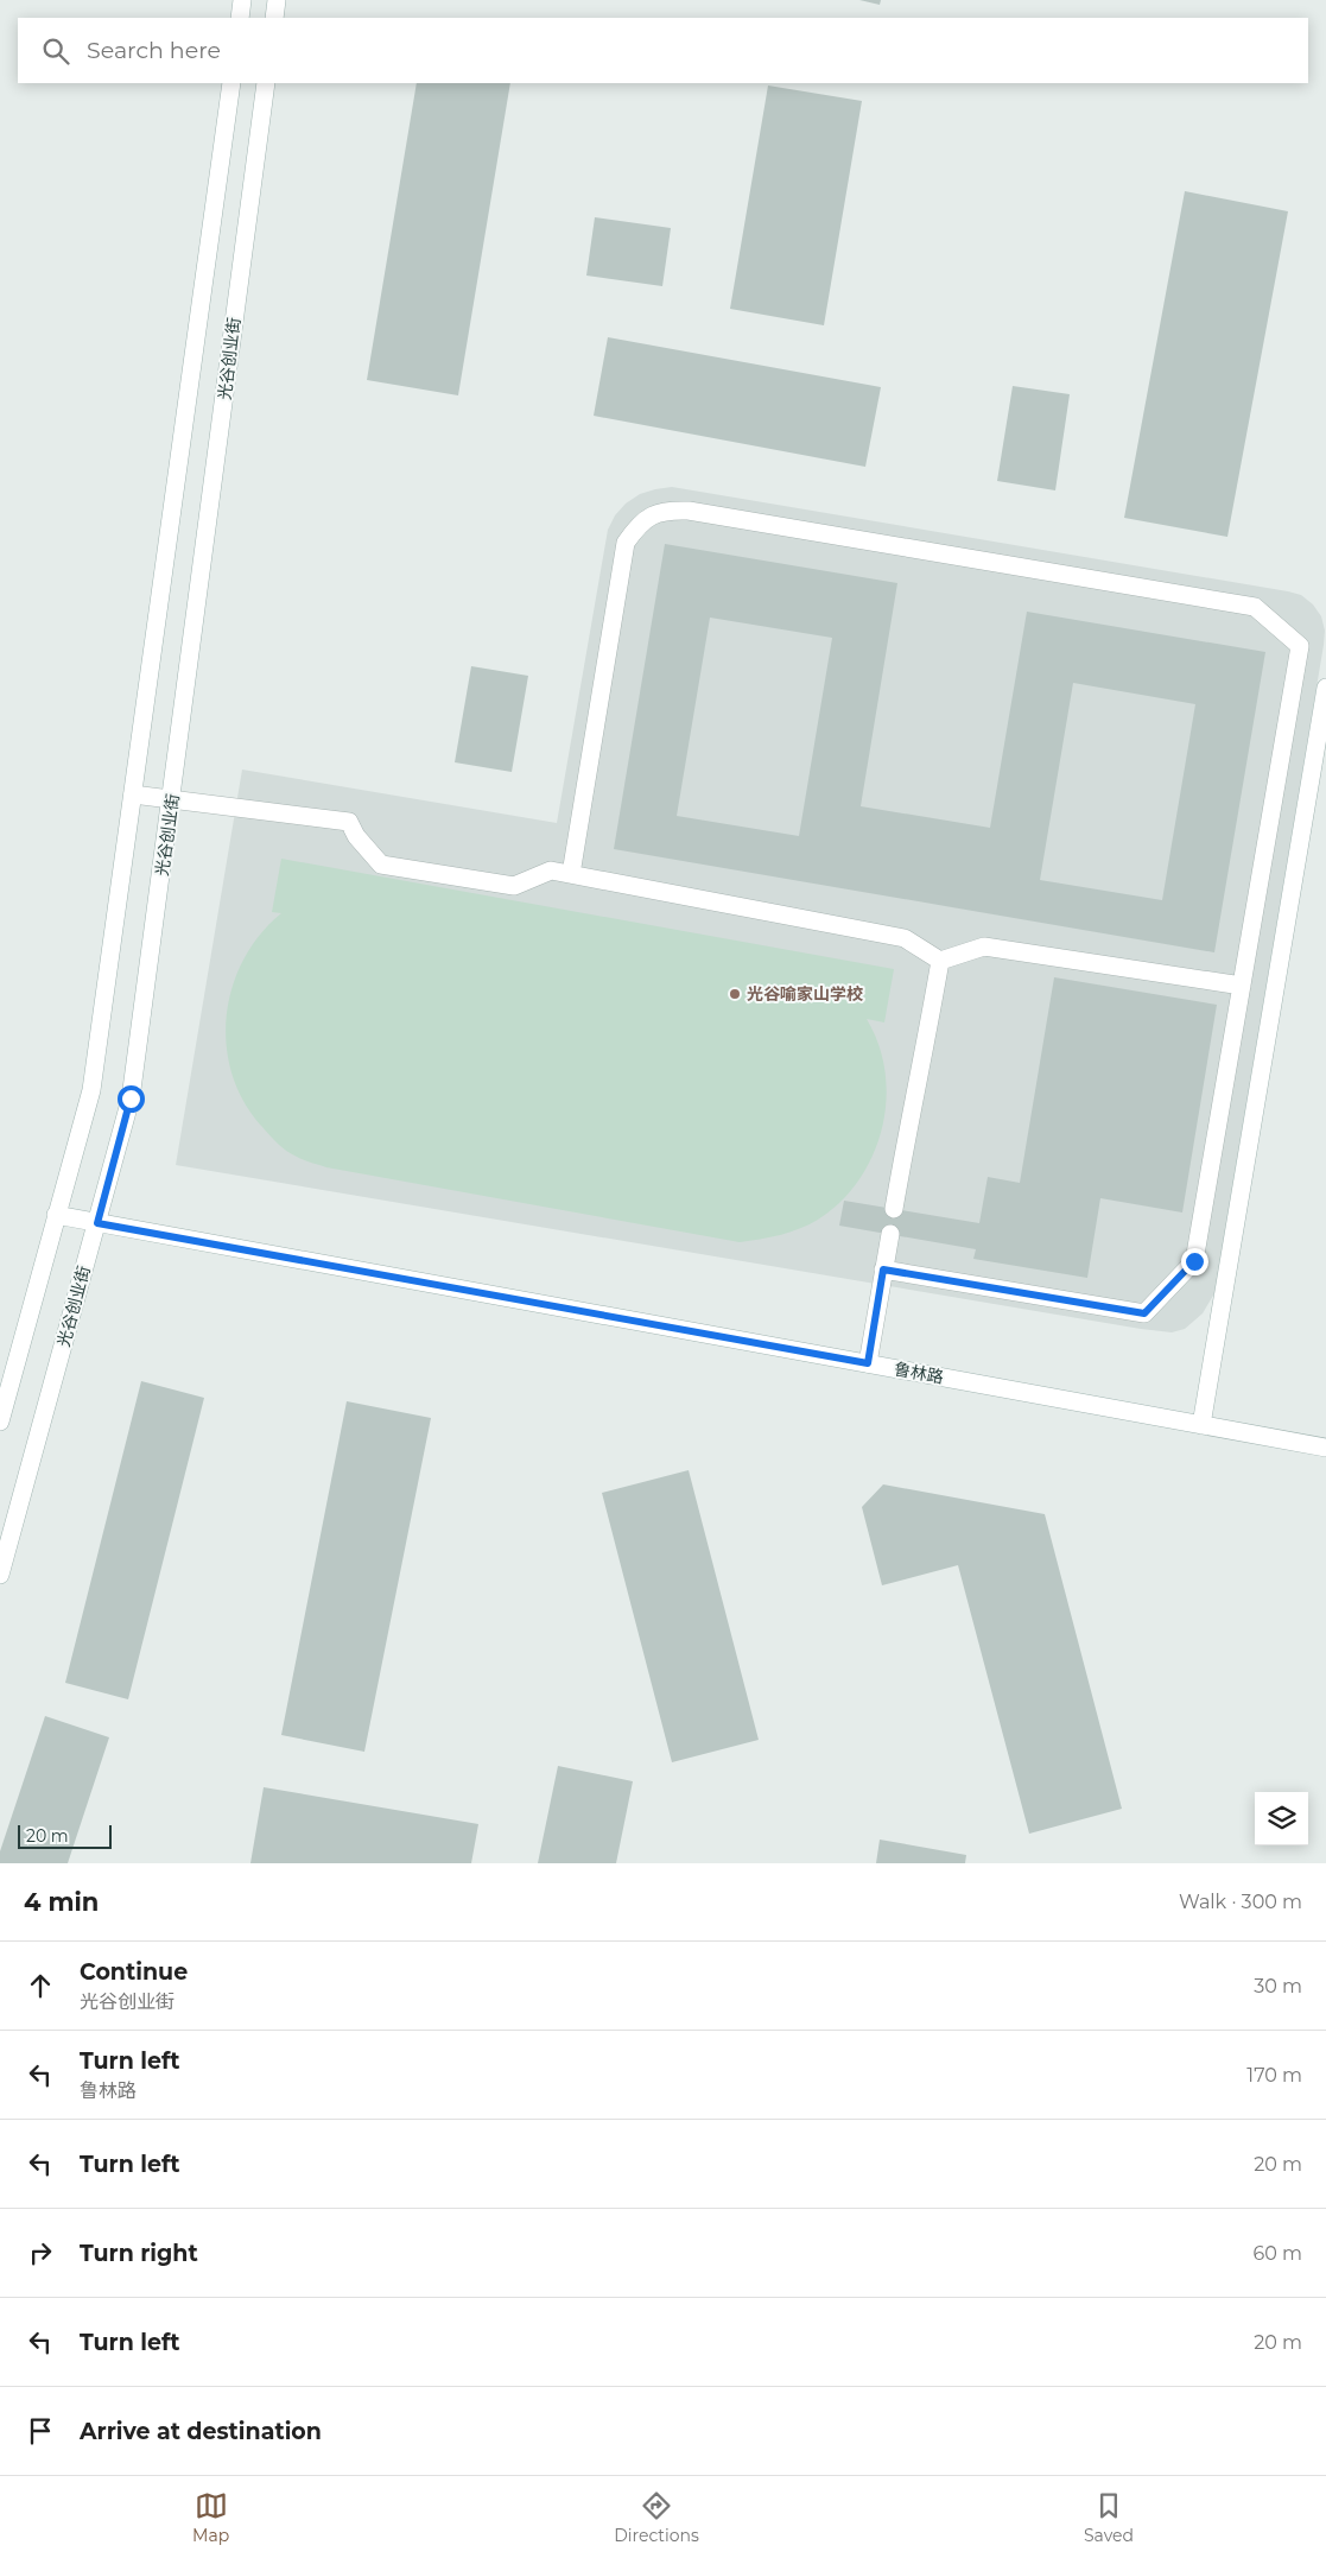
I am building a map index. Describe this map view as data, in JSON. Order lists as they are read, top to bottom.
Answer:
{
  "streets": {
    "main road": ["光谷创业街", "鲁林路"]
  },
  "crossings": [
    ["光谷创业街", "鲁林路"]
  ],
  "places": ["光谷喻家山学校"],
  "scale_bar": "20 m",
  "page": {
    "search": "Search here",
    "scale": "20 m",
    "heading": ["4 min", "Walk · 300 m"],
    "list": [
      ["Continue", "光谷创业街", "30 m"],
      ["Turn left", "鲁林路", "170 m"],
      ["Turn left", "20 m"],
      ["Turn right", "60 m"],
      ["Turn left", "20 m"],
      "Arrive at destination"
    ],
    "nav": ["Map", "Directions", "Saved"]
  }
}
